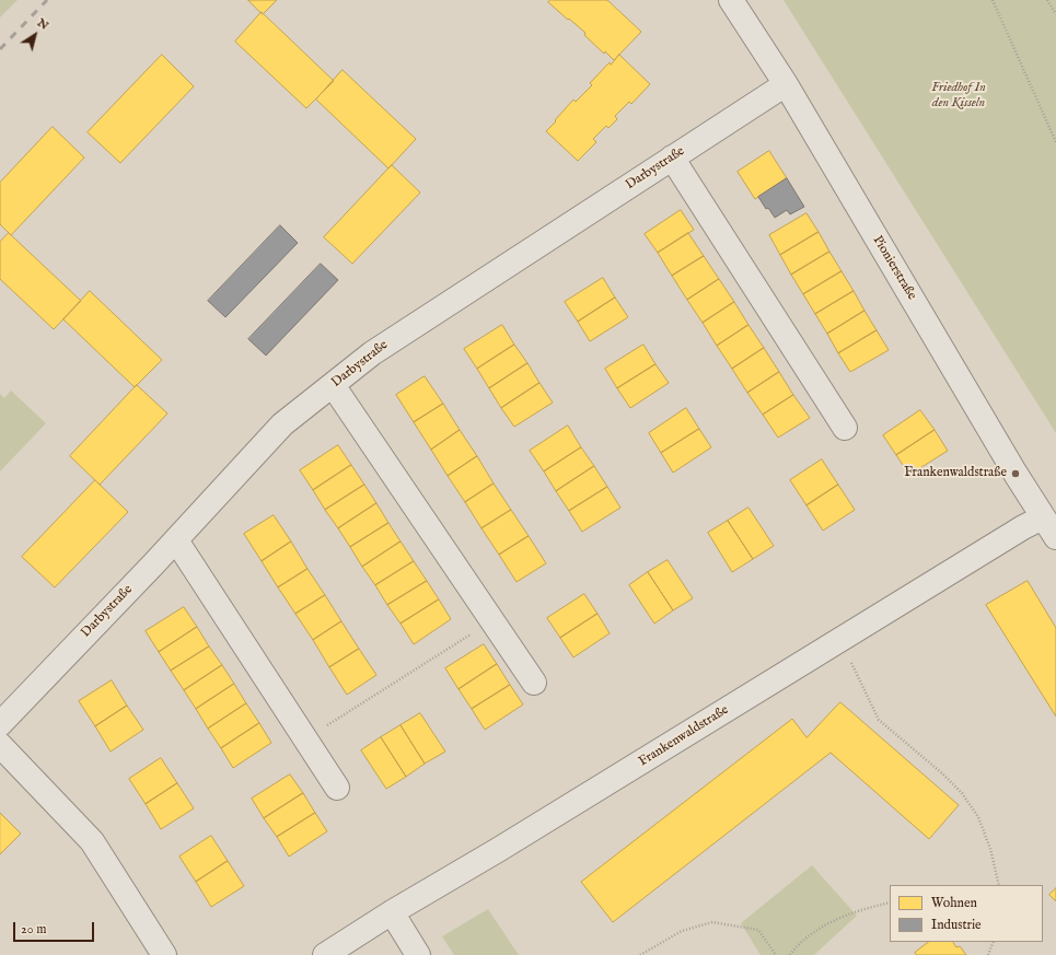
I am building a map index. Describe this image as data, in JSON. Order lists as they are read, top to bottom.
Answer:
{
  "streets": {
    "street": ["Darbystraße", "Pionierstraße", "Frankenwaldstraße"]
  },
  "crossings": [
    ["Darbystraße", "Pionierstraße"],
    ["Pionierstraße", "Frankenwaldstraße"]
  ],
  "parks": ["Friedhof In den Kisseln"],
  "places": ["Frankenwaldstraße"],
  "legend": ["Wohnen", "Industrie"],
  "scale_bar": "20 m",
  "north": "top right"
}
